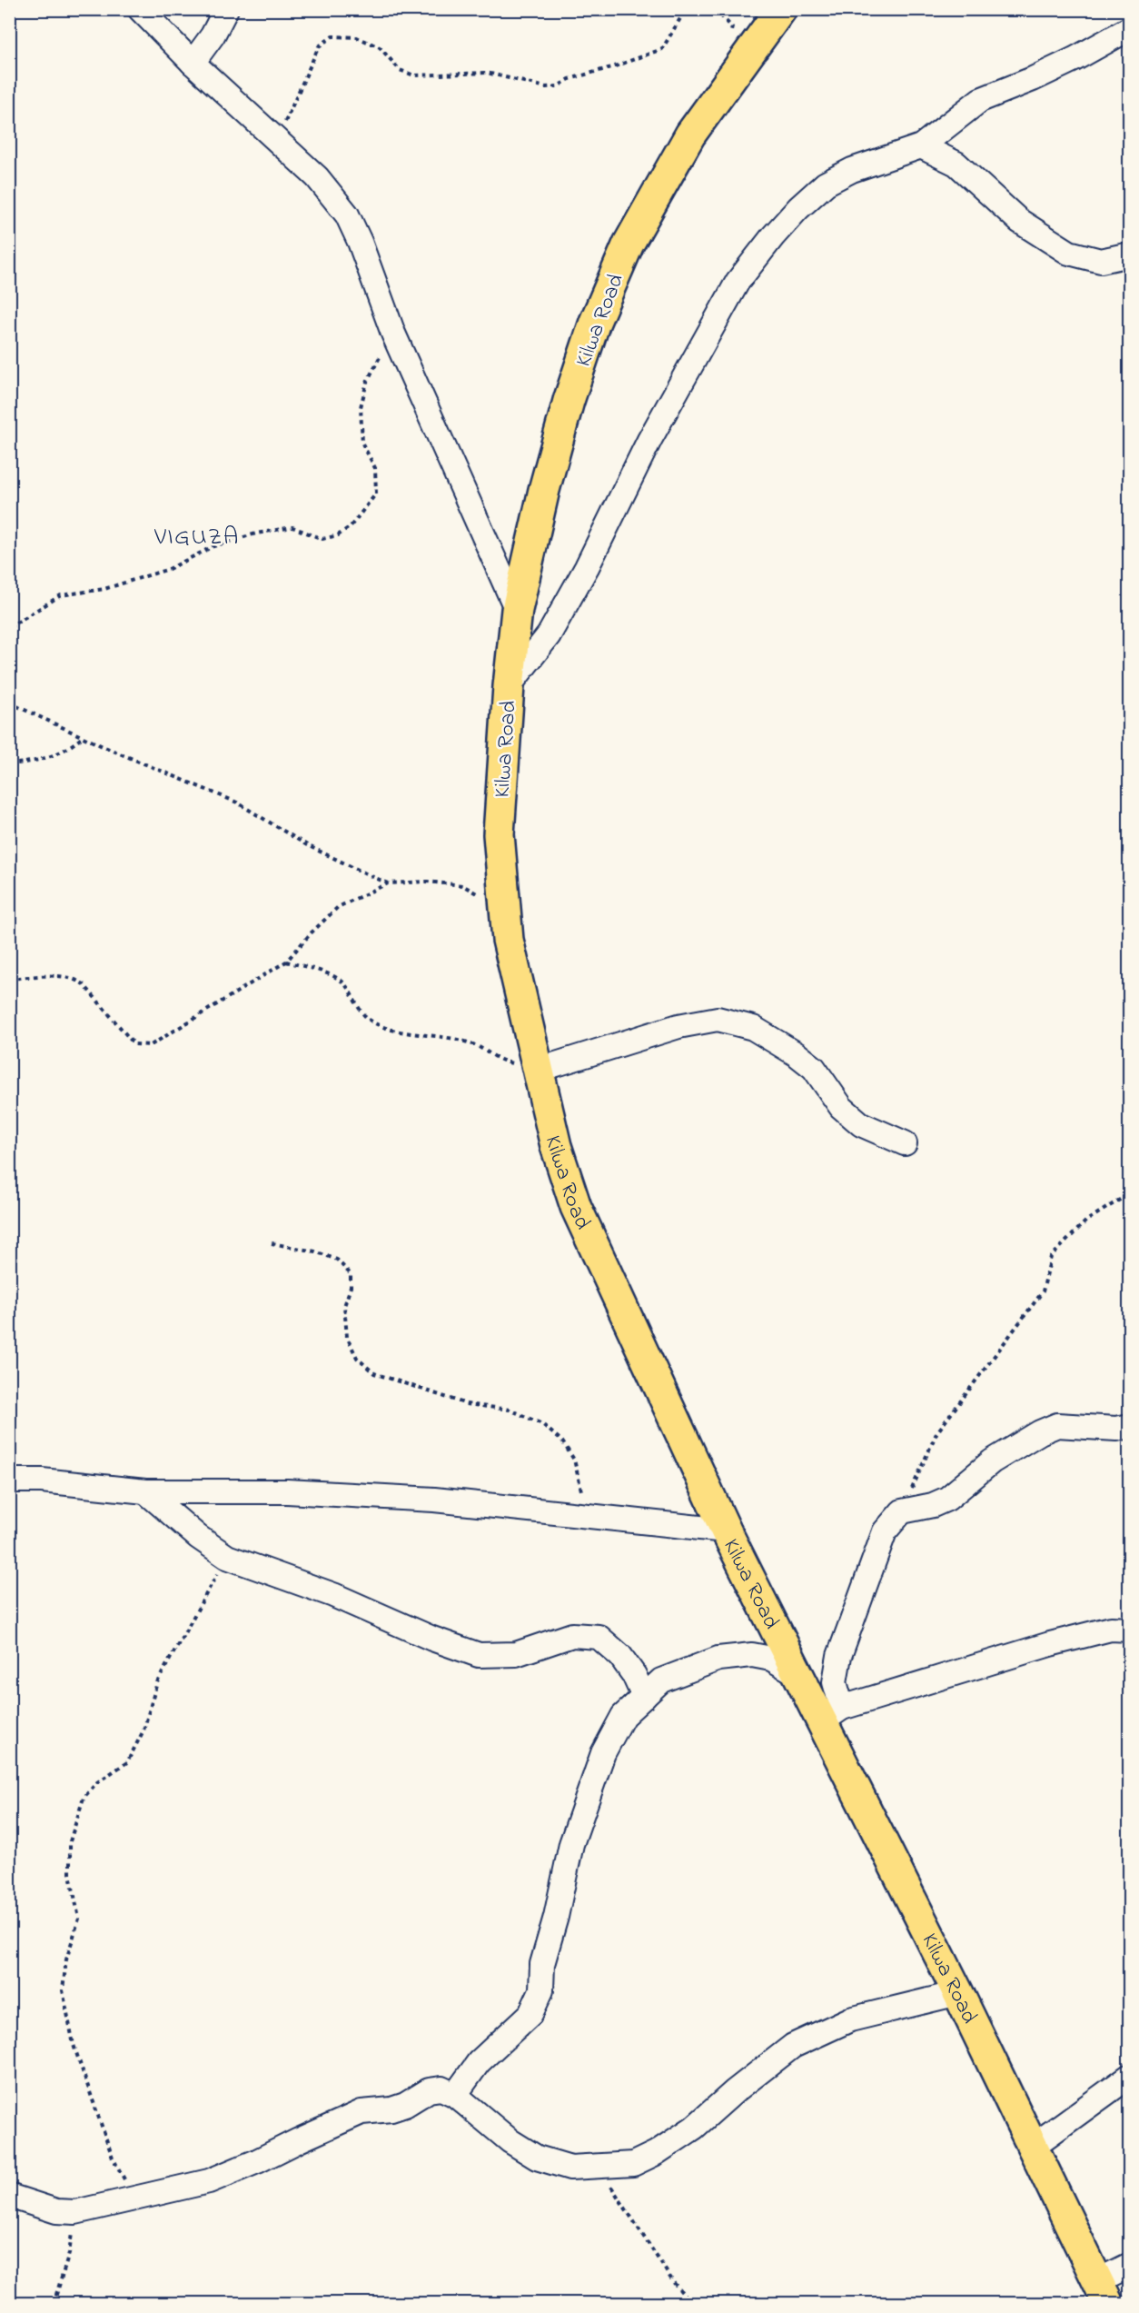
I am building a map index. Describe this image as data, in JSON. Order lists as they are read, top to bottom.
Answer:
{
  "streets": {
    "highway": ["Kilwa Road"]
  },
  "districts": ["VIGUZA"]
}
